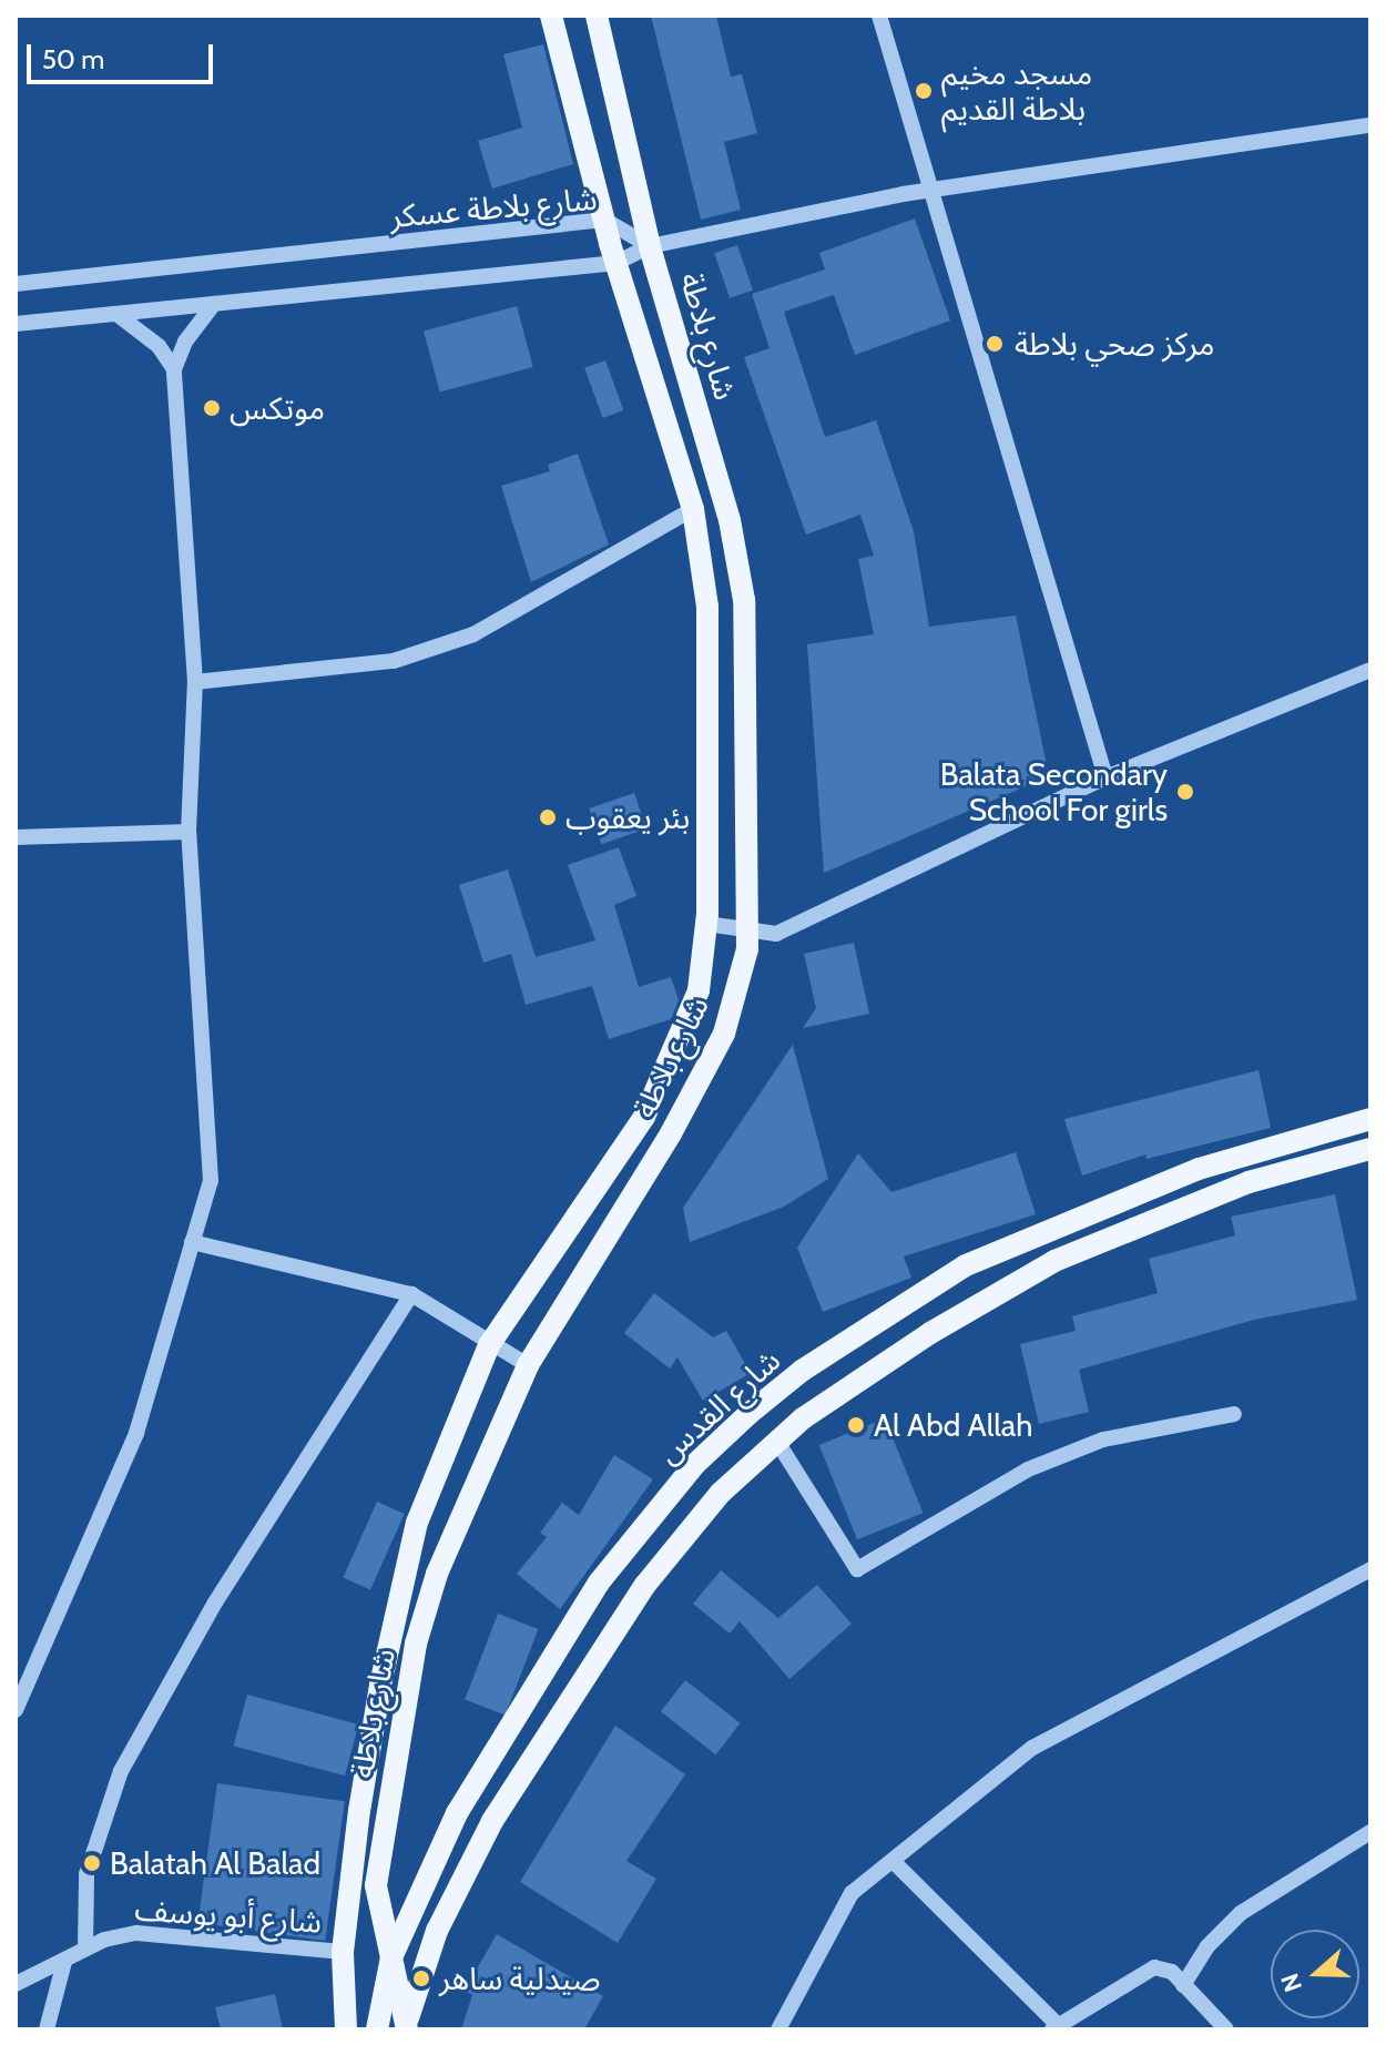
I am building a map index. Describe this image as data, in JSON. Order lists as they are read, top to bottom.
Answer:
{
  "streets": {
    "main road": ["شارع بلاطة", "شارع القدس"],
    "street": ["شارع بلاطة عسكر", "شارع أبو يوسف"]
  },
  "crossings": [
    ["شارع بلاطة عسكر", "شارع بلاطة"],
    ["شارع بلاطة", "شارع القدس"],
    ["شارع بلاطة", "شارع أبو يوسف"]
  ],
  "places": [
    "مسجد مخيم بلاطة القديم",
    "مركز صحي بلاطة",
    "موتكس",
    "Balata Secondary School For girls",
    "بئر يعقوب",
    "Al Abd Allah",
    "Balatah Al Balad",
    "صيدلية ساهر"
  ],
  "scale_bar": "50 m",
  "north": "left"
}
